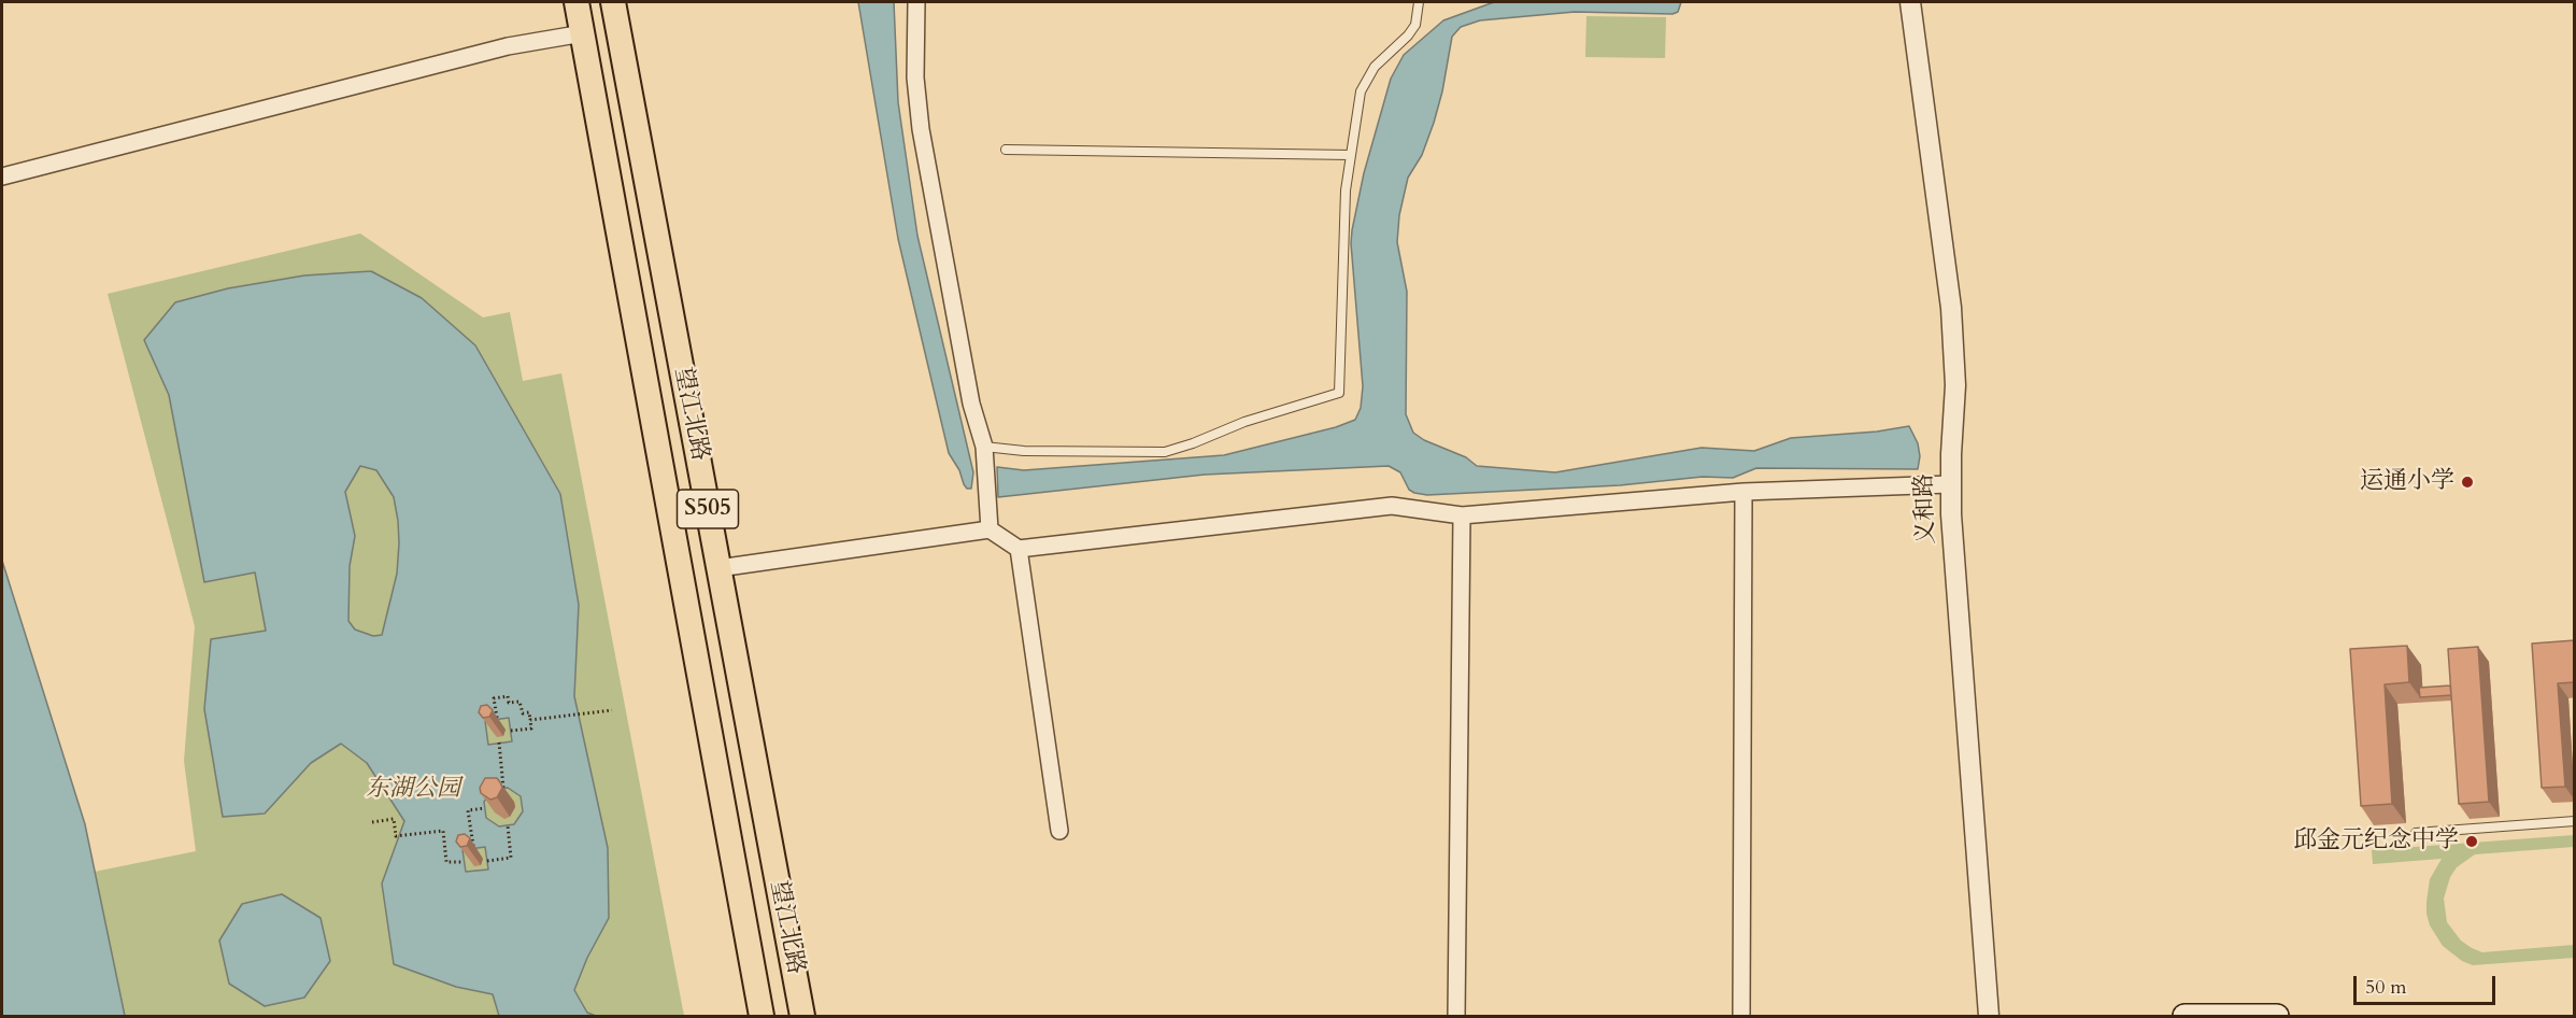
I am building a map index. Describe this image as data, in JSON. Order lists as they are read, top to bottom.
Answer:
{
  "streets": {
    "main road": ["望江北路", "S505"],
    "street": ["义和路"]
  },
  "parks": ["东湖公园"],
  "places": ["运通小学", "邱金元纪念中学"],
  "scale_bar": "50 m"
}
